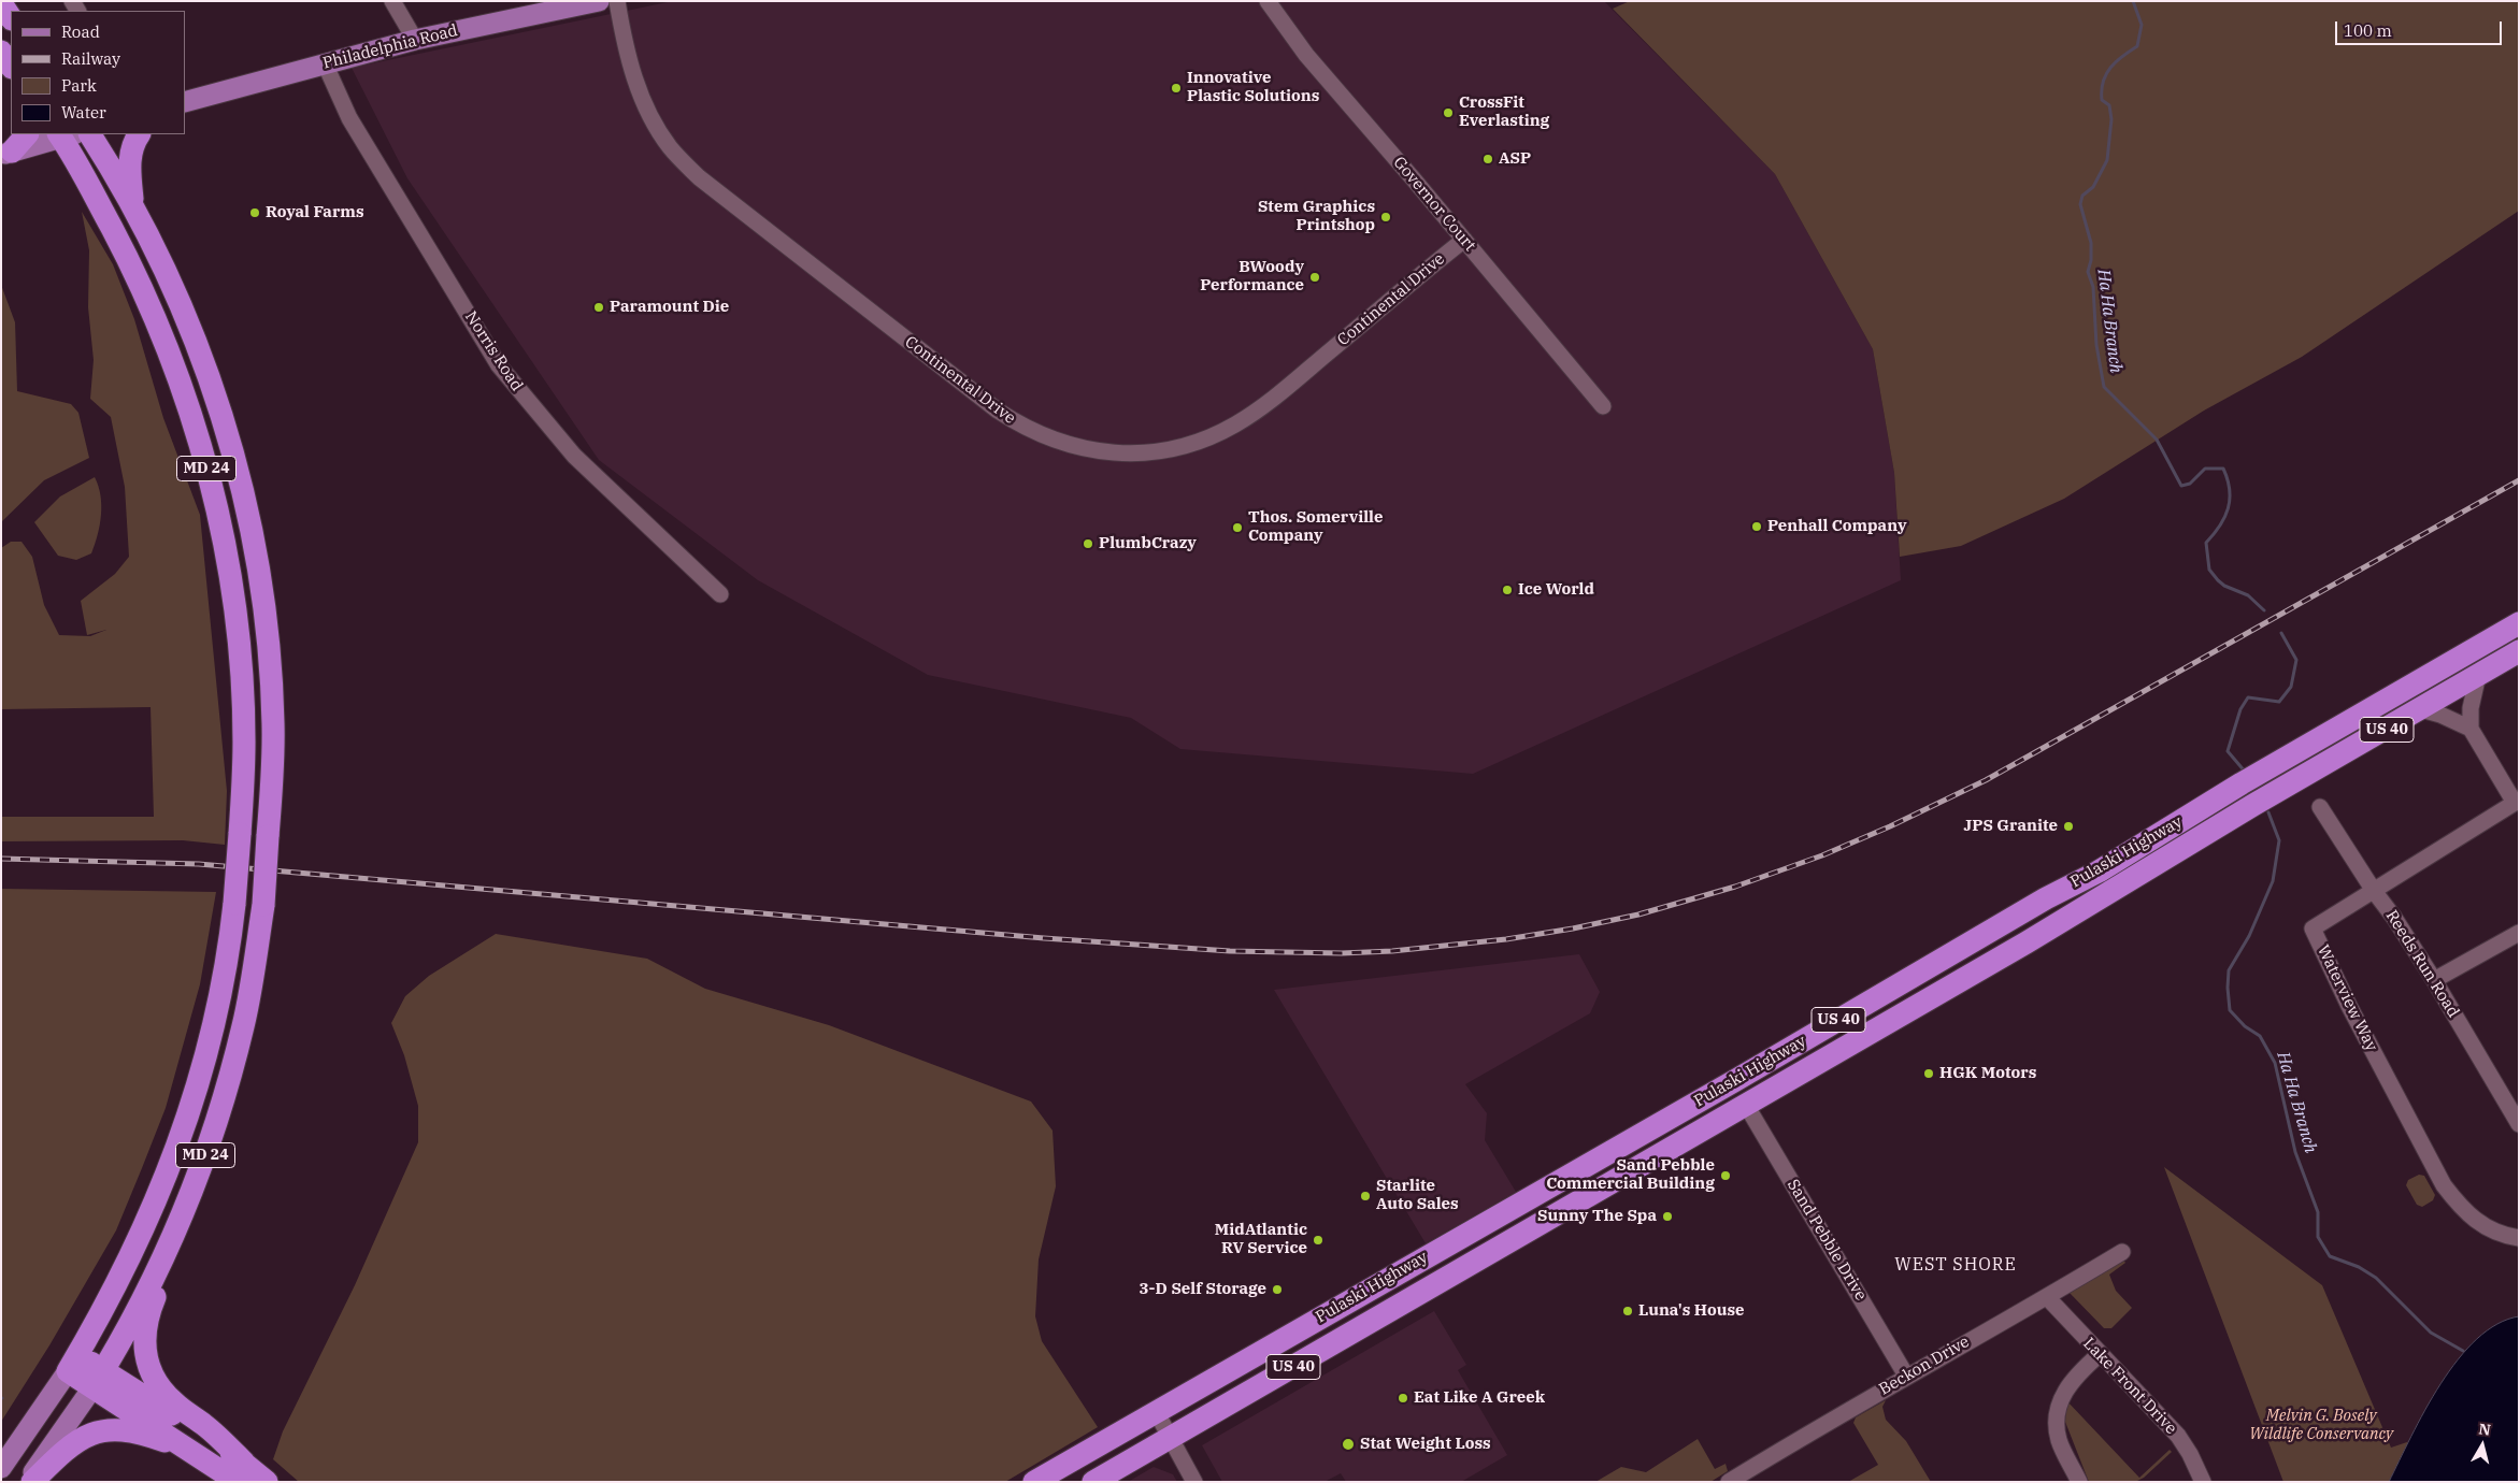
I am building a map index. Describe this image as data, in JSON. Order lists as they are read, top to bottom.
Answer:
{
  "streets": {
    "highway": ["MD 24", "US 40", "Pulaski Highway"],
    "main road": ["Philadelphia Road"],
    "street": [
      "Governor Court",
      "Continental Drive",
      "Norris Road",
      "Reeds Run Road",
      "Waterview Way",
      "Sand Pebble Drive",
      "Beckon Drive",
      "Lake Front Drive"
    ]
  },
  "crossings": [
    ["Philadelphia Road", "Norris Road"],
    ["Governor Court", "Continental Drive"],
    ["Pulaski Highway", "Sand Pebble Drive"],
    ["Reeds Run Road", "Waterview Way"],
    ["Sand Pebble Drive", "Beckon Drive"],
    ["Beckon Drive", "Lake Front Drive"]
  ],
  "districts": ["WEST SHORE"],
  "water": ["Ha Ha Branch"],
  "parks": ["Melvin G. Bosely Wildlife Conservancy"],
  "places": [
    "Innovative Plastic Solutions",
    "CrossFit Everlasting",
    "ASP",
    "Royal Farms",
    "Stem Graphics Printshop",
    "BWoody Performance",
    "Paramount Die",
    "Penhall Company",
    "Thos. Somerville Company",
    "PlumbCrazy",
    "Ice World",
    "JPS Granite",
    "HGK Motors",
    "Sand Pebble Commercial Building",
    "Starlite Auto Sales",
    "Sunny The Spa",
    "MidAtlantic RV Service",
    "3-D Self Storage",
    "Luna's House",
    "Eat Like A Greek",
    "Stat Weight Loss"
  ],
  "legend": [
    "Road",
    "Railway",
    "Park",
    "Water"
  ],
  "scale_bar": "100 m",
  "north": "top"
}
